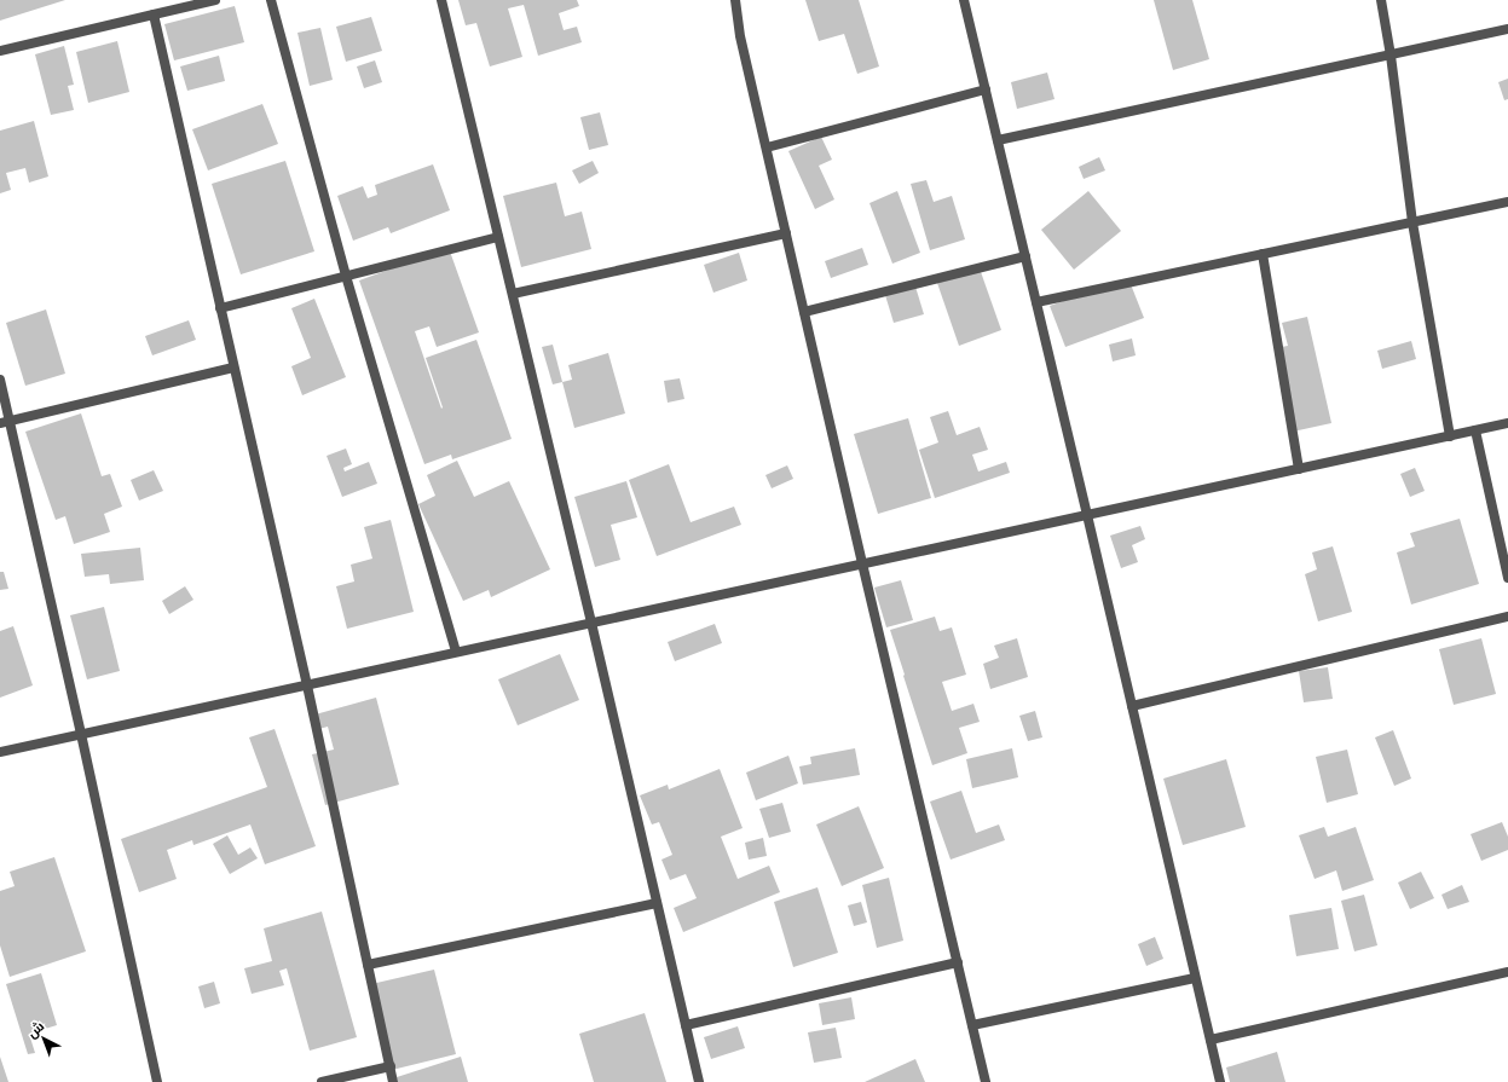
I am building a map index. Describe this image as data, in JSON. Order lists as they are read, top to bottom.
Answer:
{
  "north": "top left"
}
